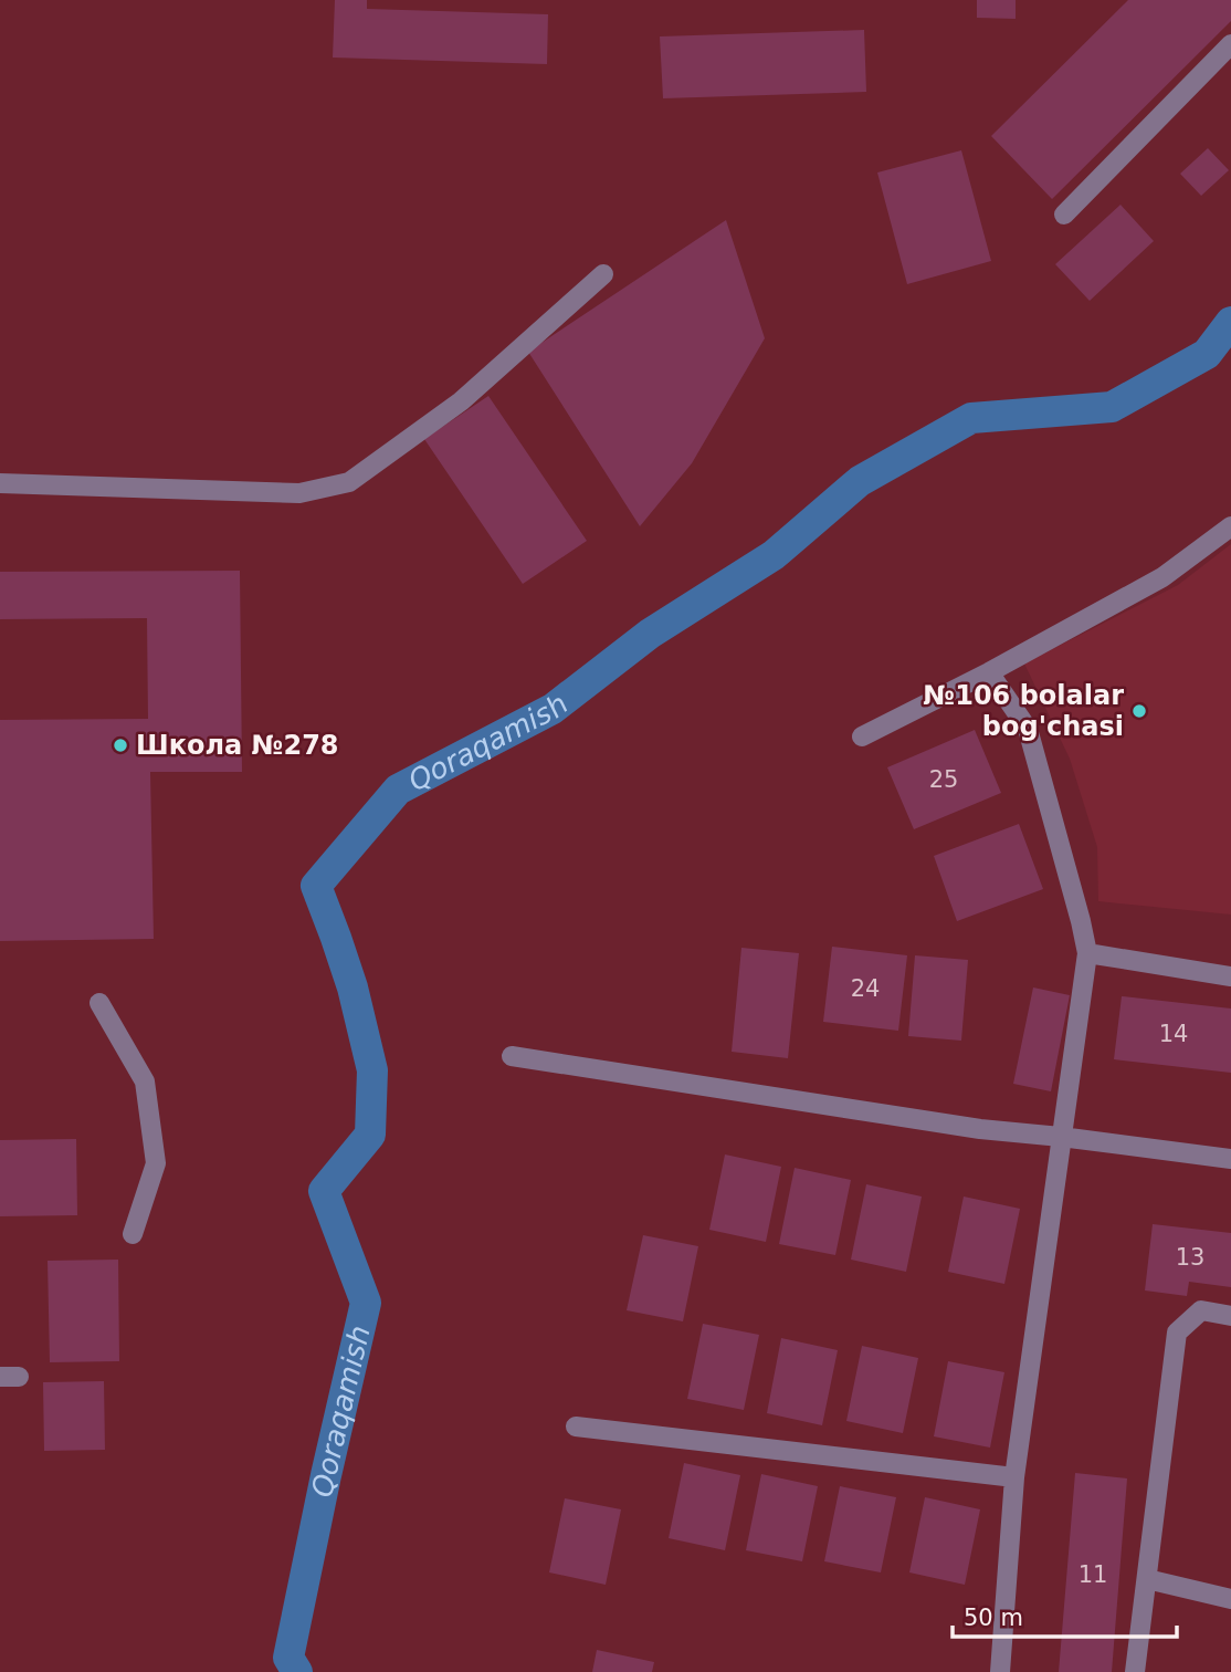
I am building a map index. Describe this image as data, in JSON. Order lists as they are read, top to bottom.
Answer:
{
  "water": ["Qoraqamish"],
  "places": ["№106 bolalar bog'chasi", "Школа №278"],
  "house_numbers": [
    "25",
    "24",
    "14",
    "13",
    "11"
  ],
  "scale_bar": "50 m"
}
